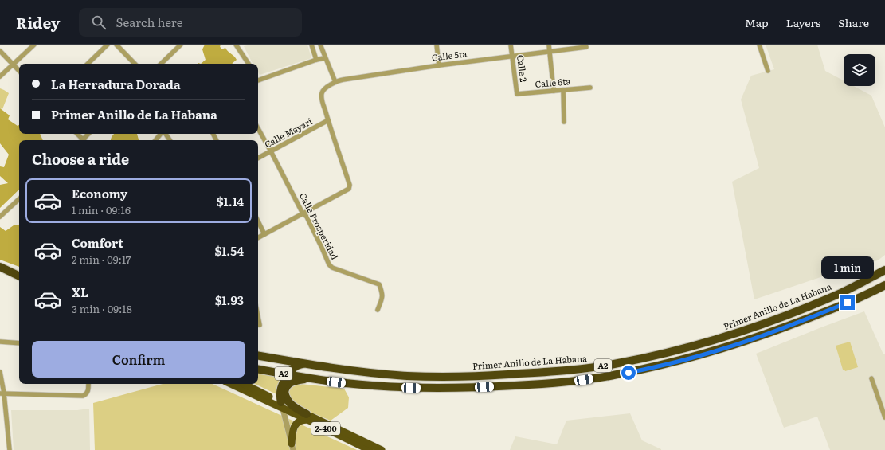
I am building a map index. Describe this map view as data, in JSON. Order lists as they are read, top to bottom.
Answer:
{
  "streets": {
    "highway": ["Primer Anillo de La Habana", "A2", "2-400"],
    "street": [
      "Calle 5ta",
      "Calle 2",
      "Calle 6ta",
      "Calle Mayarí",
      "Calle Prosperidad"
    ]
  },
  "crossings": [
    ["Calle 5ta", "Calle 2"],
    ["Calle 2", "Calle 6ta"],
    ["Calle Mayarí", "Calle Prosperidad"]
  ],
  "page": {
    "header": "Ridey",
    "search": "Search here",
    "nav": ["Map", "Layers", "Share"],
    "banner": ["La Herradura Dorada", "Primer Anillo de La Habana"],
    "heading": "Choose a ride",
    "list": [
      {
        "name": "Economy",
        "note": "1 min · 09:16",
        "value": "$1.14"
      },
      {
        "name": "Comfort",
        "note": "2 min · 09:17",
        "value": "$1.54"
      },
      {
        "name": "XL",
        "note": "3 min · 09:18",
        "value": "$1.93"
      }
    ],
    "bubble": "1 min",
    "buttons": "Confirm"
  }
}
